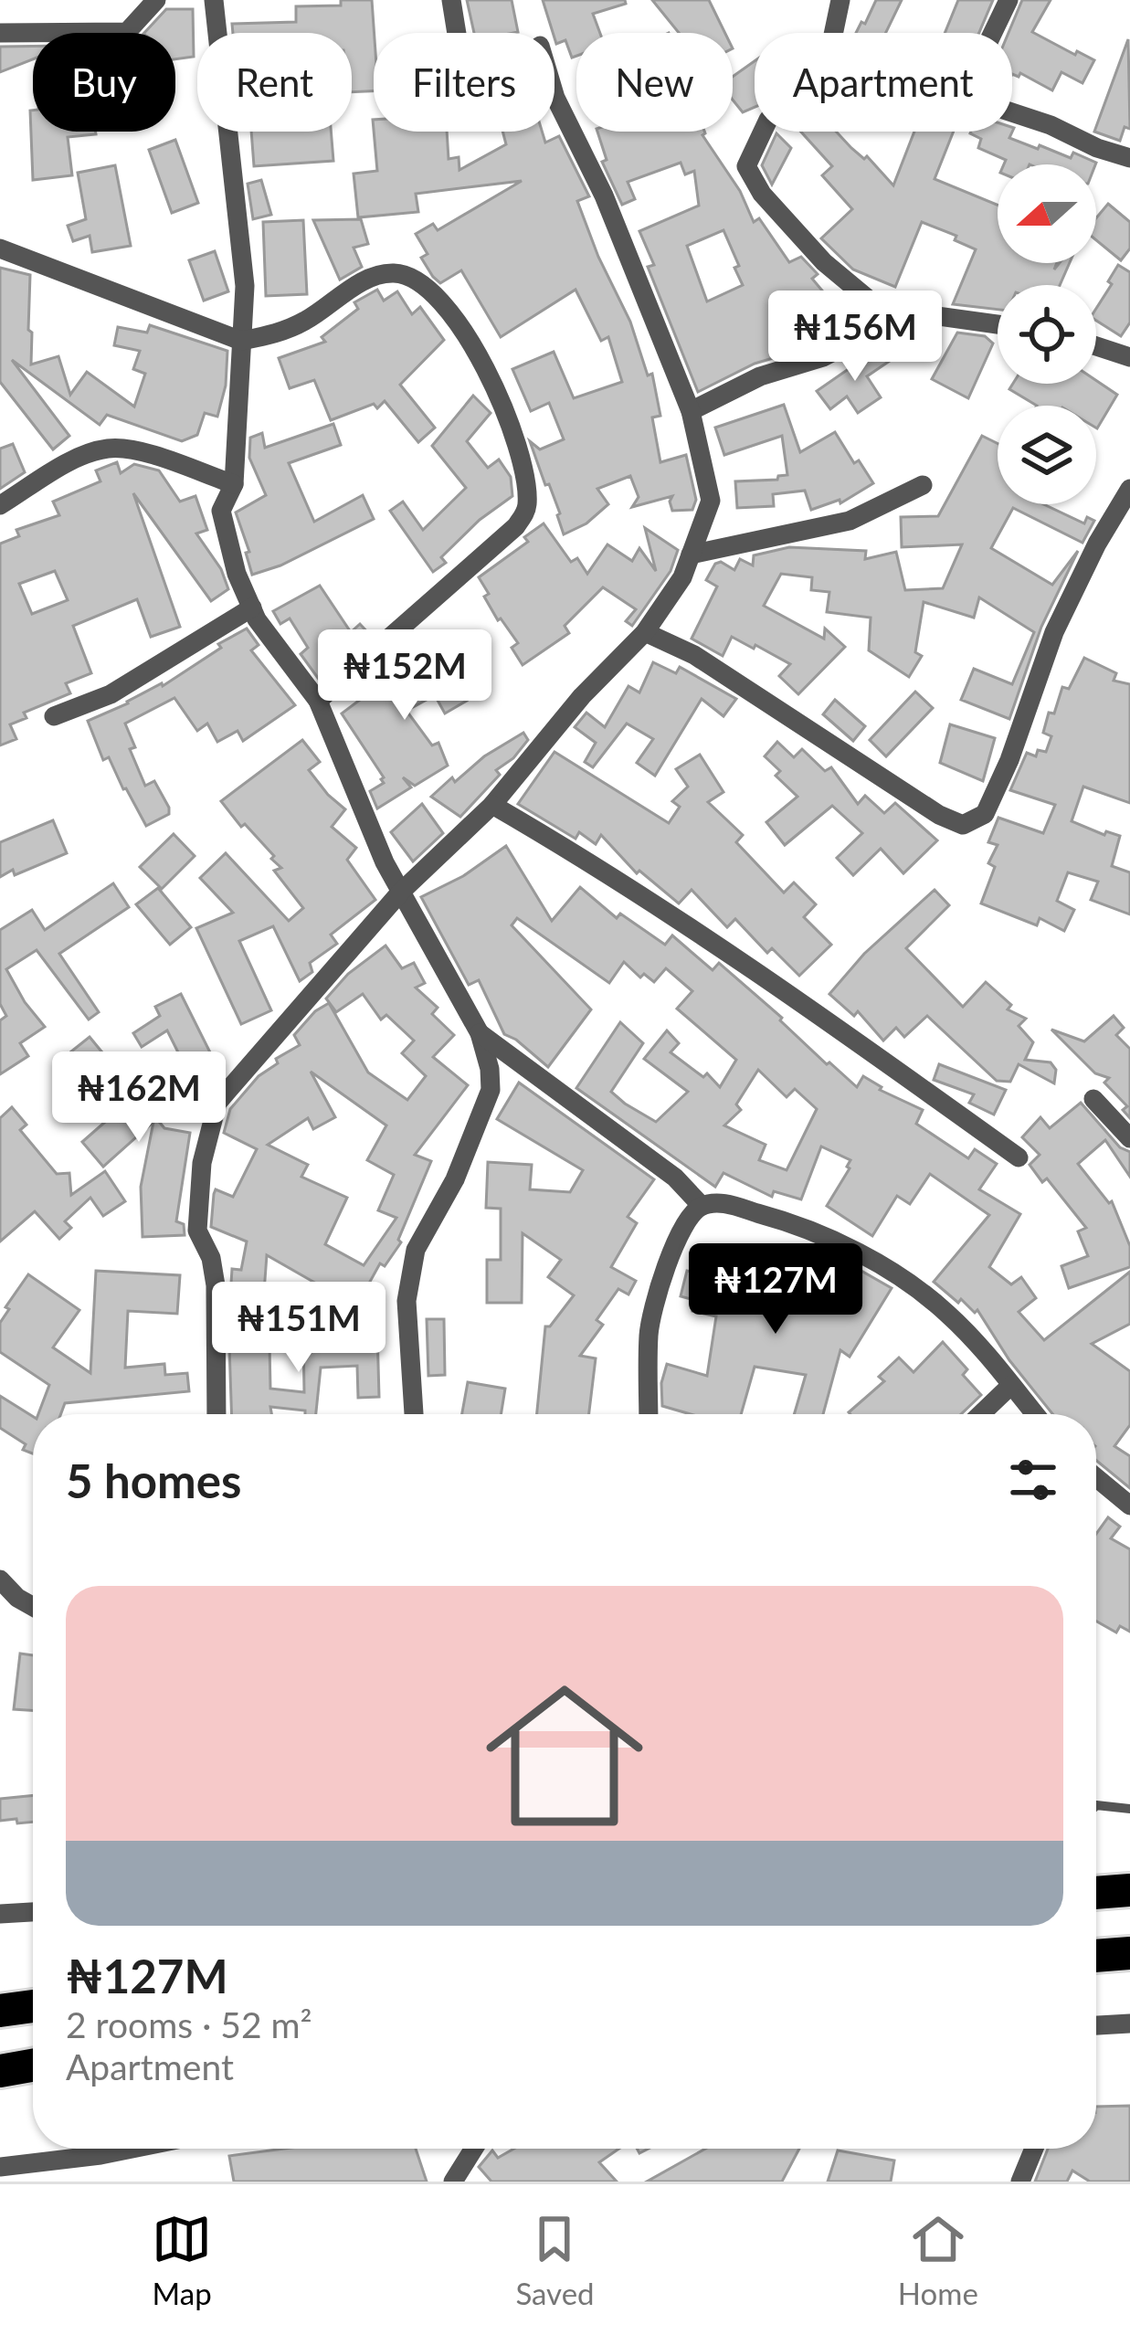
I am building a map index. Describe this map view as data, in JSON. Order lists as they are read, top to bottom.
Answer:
{
  "north": "left",
  "page": {
    "chip": [
      "Buy",
      "Rent",
      "Filters",
      "New",
      "Apartment"
    ],
    "price": [
      "₦156M",
      "₦152M",
      "₦162M",
      "₦127M",
      "₦151M"
    ],
    "heading": "5 homes",
    "list": [
      {
        "name": "₦127M",
        "note": "2 rooms · 52 m² · Apartment"
      }
    ],
    "tabs": ["Map", "Saved", "Home"]
  }
}
